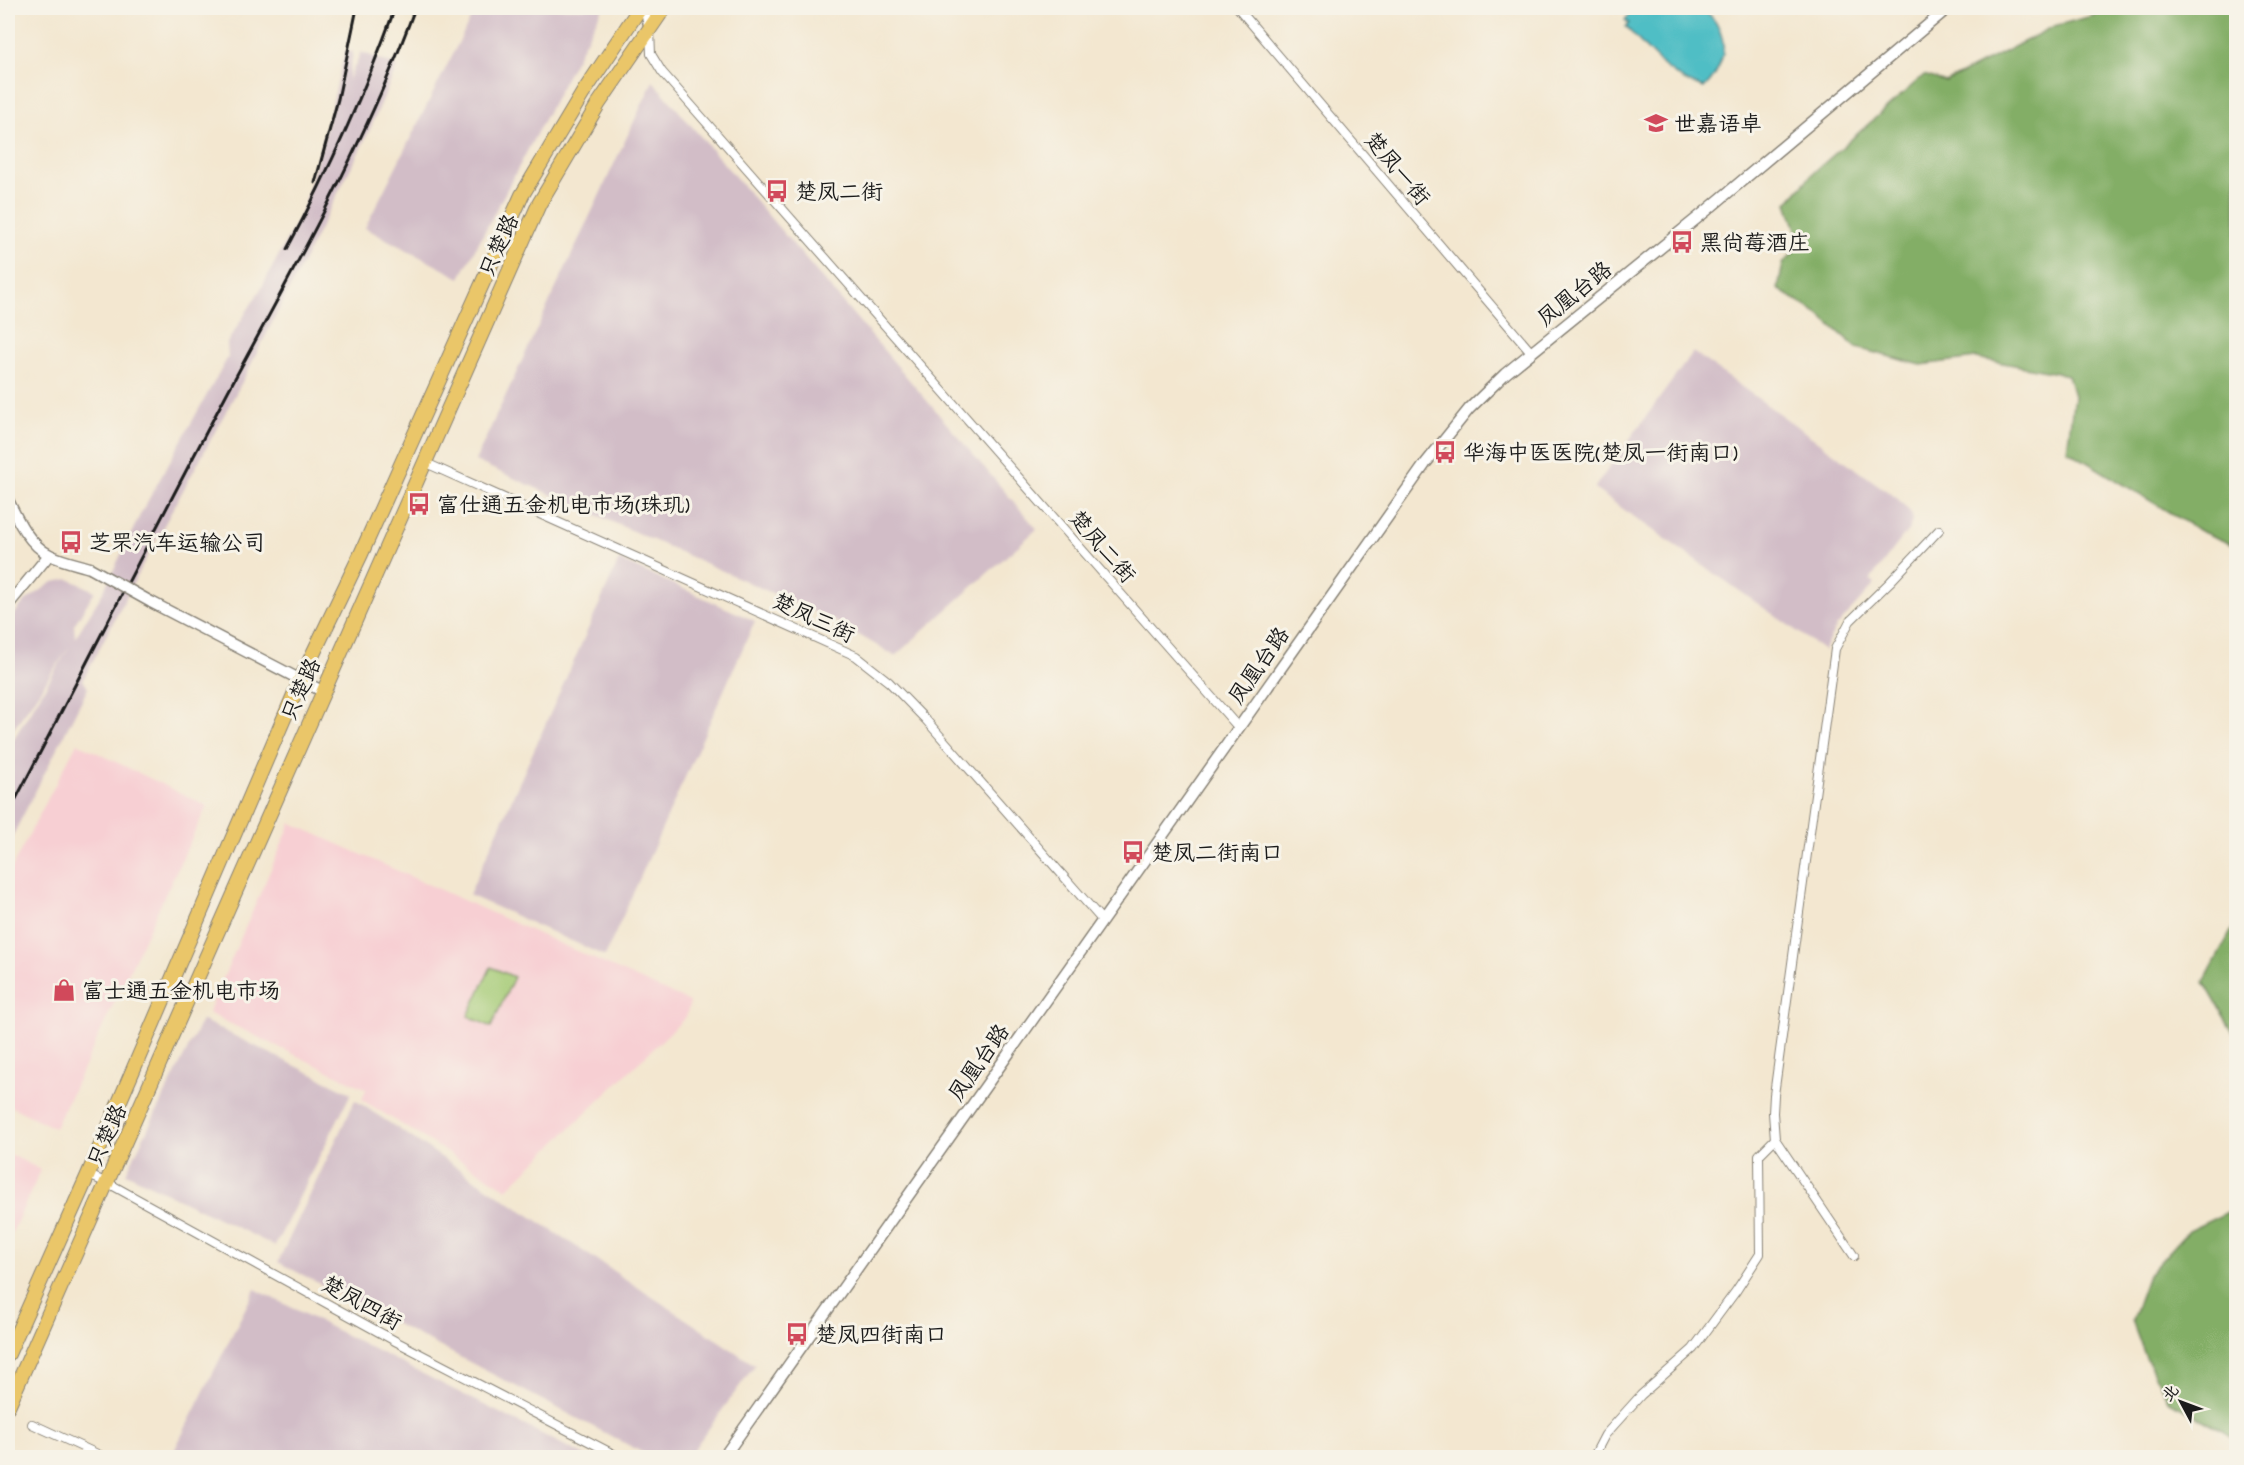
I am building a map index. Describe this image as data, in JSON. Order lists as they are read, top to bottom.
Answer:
{
  "streets": {
    "main road": ["只楚路"],
    "street": [
      "楚凤一街",
      "凤凰台路",
      "楚凤二街",
      "楚凤三街",
      "楚凤四街"
    ]
  },
  "crossings": [
    ["楚凤一街", "凤凰台路"],
    ["只楚路", "楚凤二街"],
    ["只楚路", "楚凤三街"],
    ["只楚路", "楚凤四街"],
    ["凤凰台路", "楚凤二街"],
    ["凤凰台路", "楚凤三街"]
  ],
  "places": {
    "school or university": ["世嘉语卓"],
    "bus stop": [
      "楚凤二街",
      "黑尚莓酒庄",
      "华海中医医院(楚凤一街南口)",
      "富仕通五金机电市场(珠玑)",
      "芝罘汽车运输公司",
      "楚凤二街南口",
      "楚凤四街南口"
    ],
    "shop": ["富士通五金机电市场"]
  },
  "north": "top left"
}
